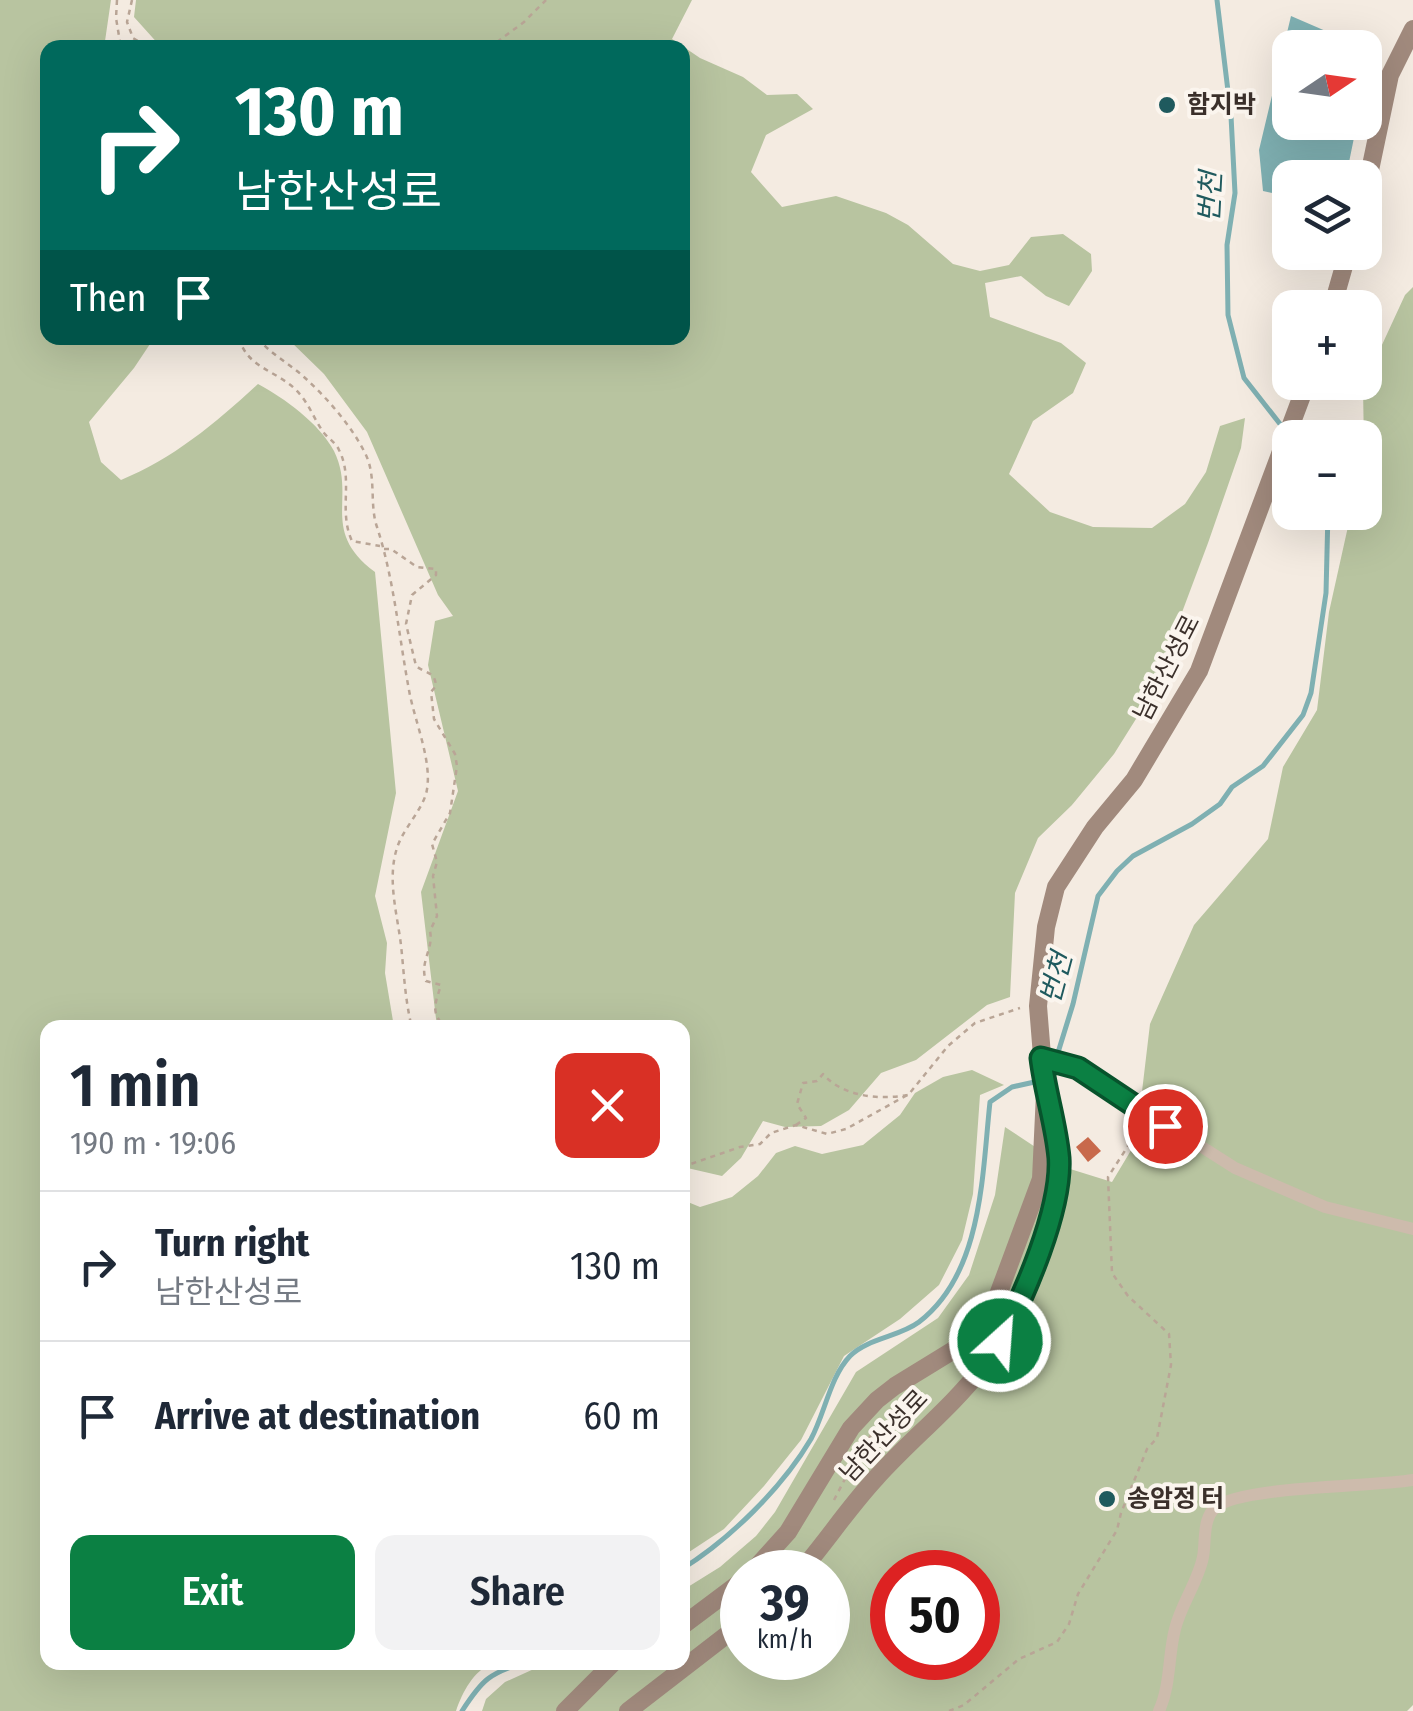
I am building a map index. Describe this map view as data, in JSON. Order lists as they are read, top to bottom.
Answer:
{
  "streets": {
    "main road": ["남한산성로"]
  },
  "water": ["번천"],
  "places": ["함지박", "송암정 터"],
  "north": "right",
  "page": {
    "map_buttons": ["+", "−"],
    "turn": ["130 m", "남한산성로"],
    "then": "Then",
    "heading": ["1 min", "190 m · 19:06"],
    "list": [
      {
        "name": "Turn right",
        "note": "남한산성로",
        "value": "130 m"
      },
      {
        "name": "Arrive at destination",
        "value": "60 m"
      }
    ],
    "buttons": ["Exit", "Share"],
    "speed": "39 km/h",
    "limit": "50"
  }
}
